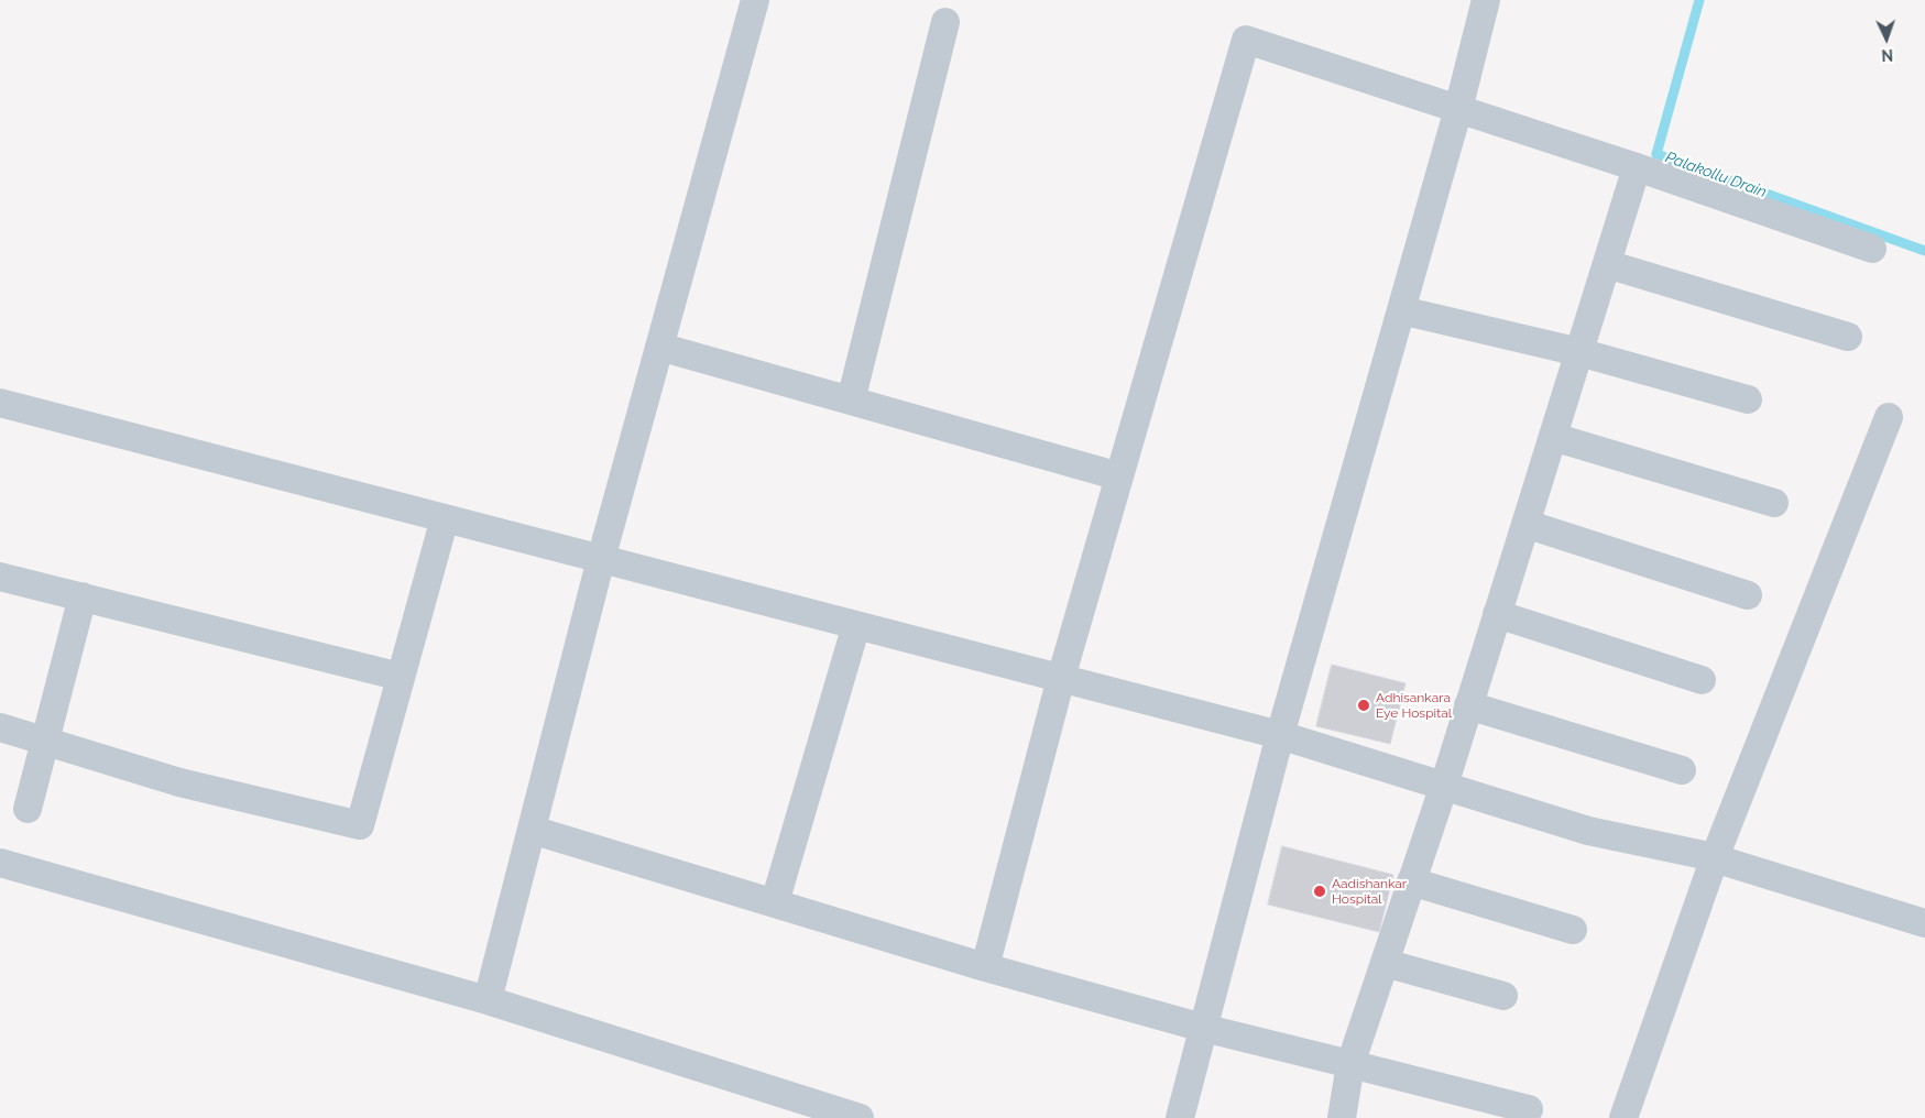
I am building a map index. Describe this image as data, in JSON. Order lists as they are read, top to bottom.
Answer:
{
  "water": ["Palakollu Drain"],
  "places": ["Adhisankara Eye Hospital", "Aadishankar Hospital"],
  "north": "bottom"
}
